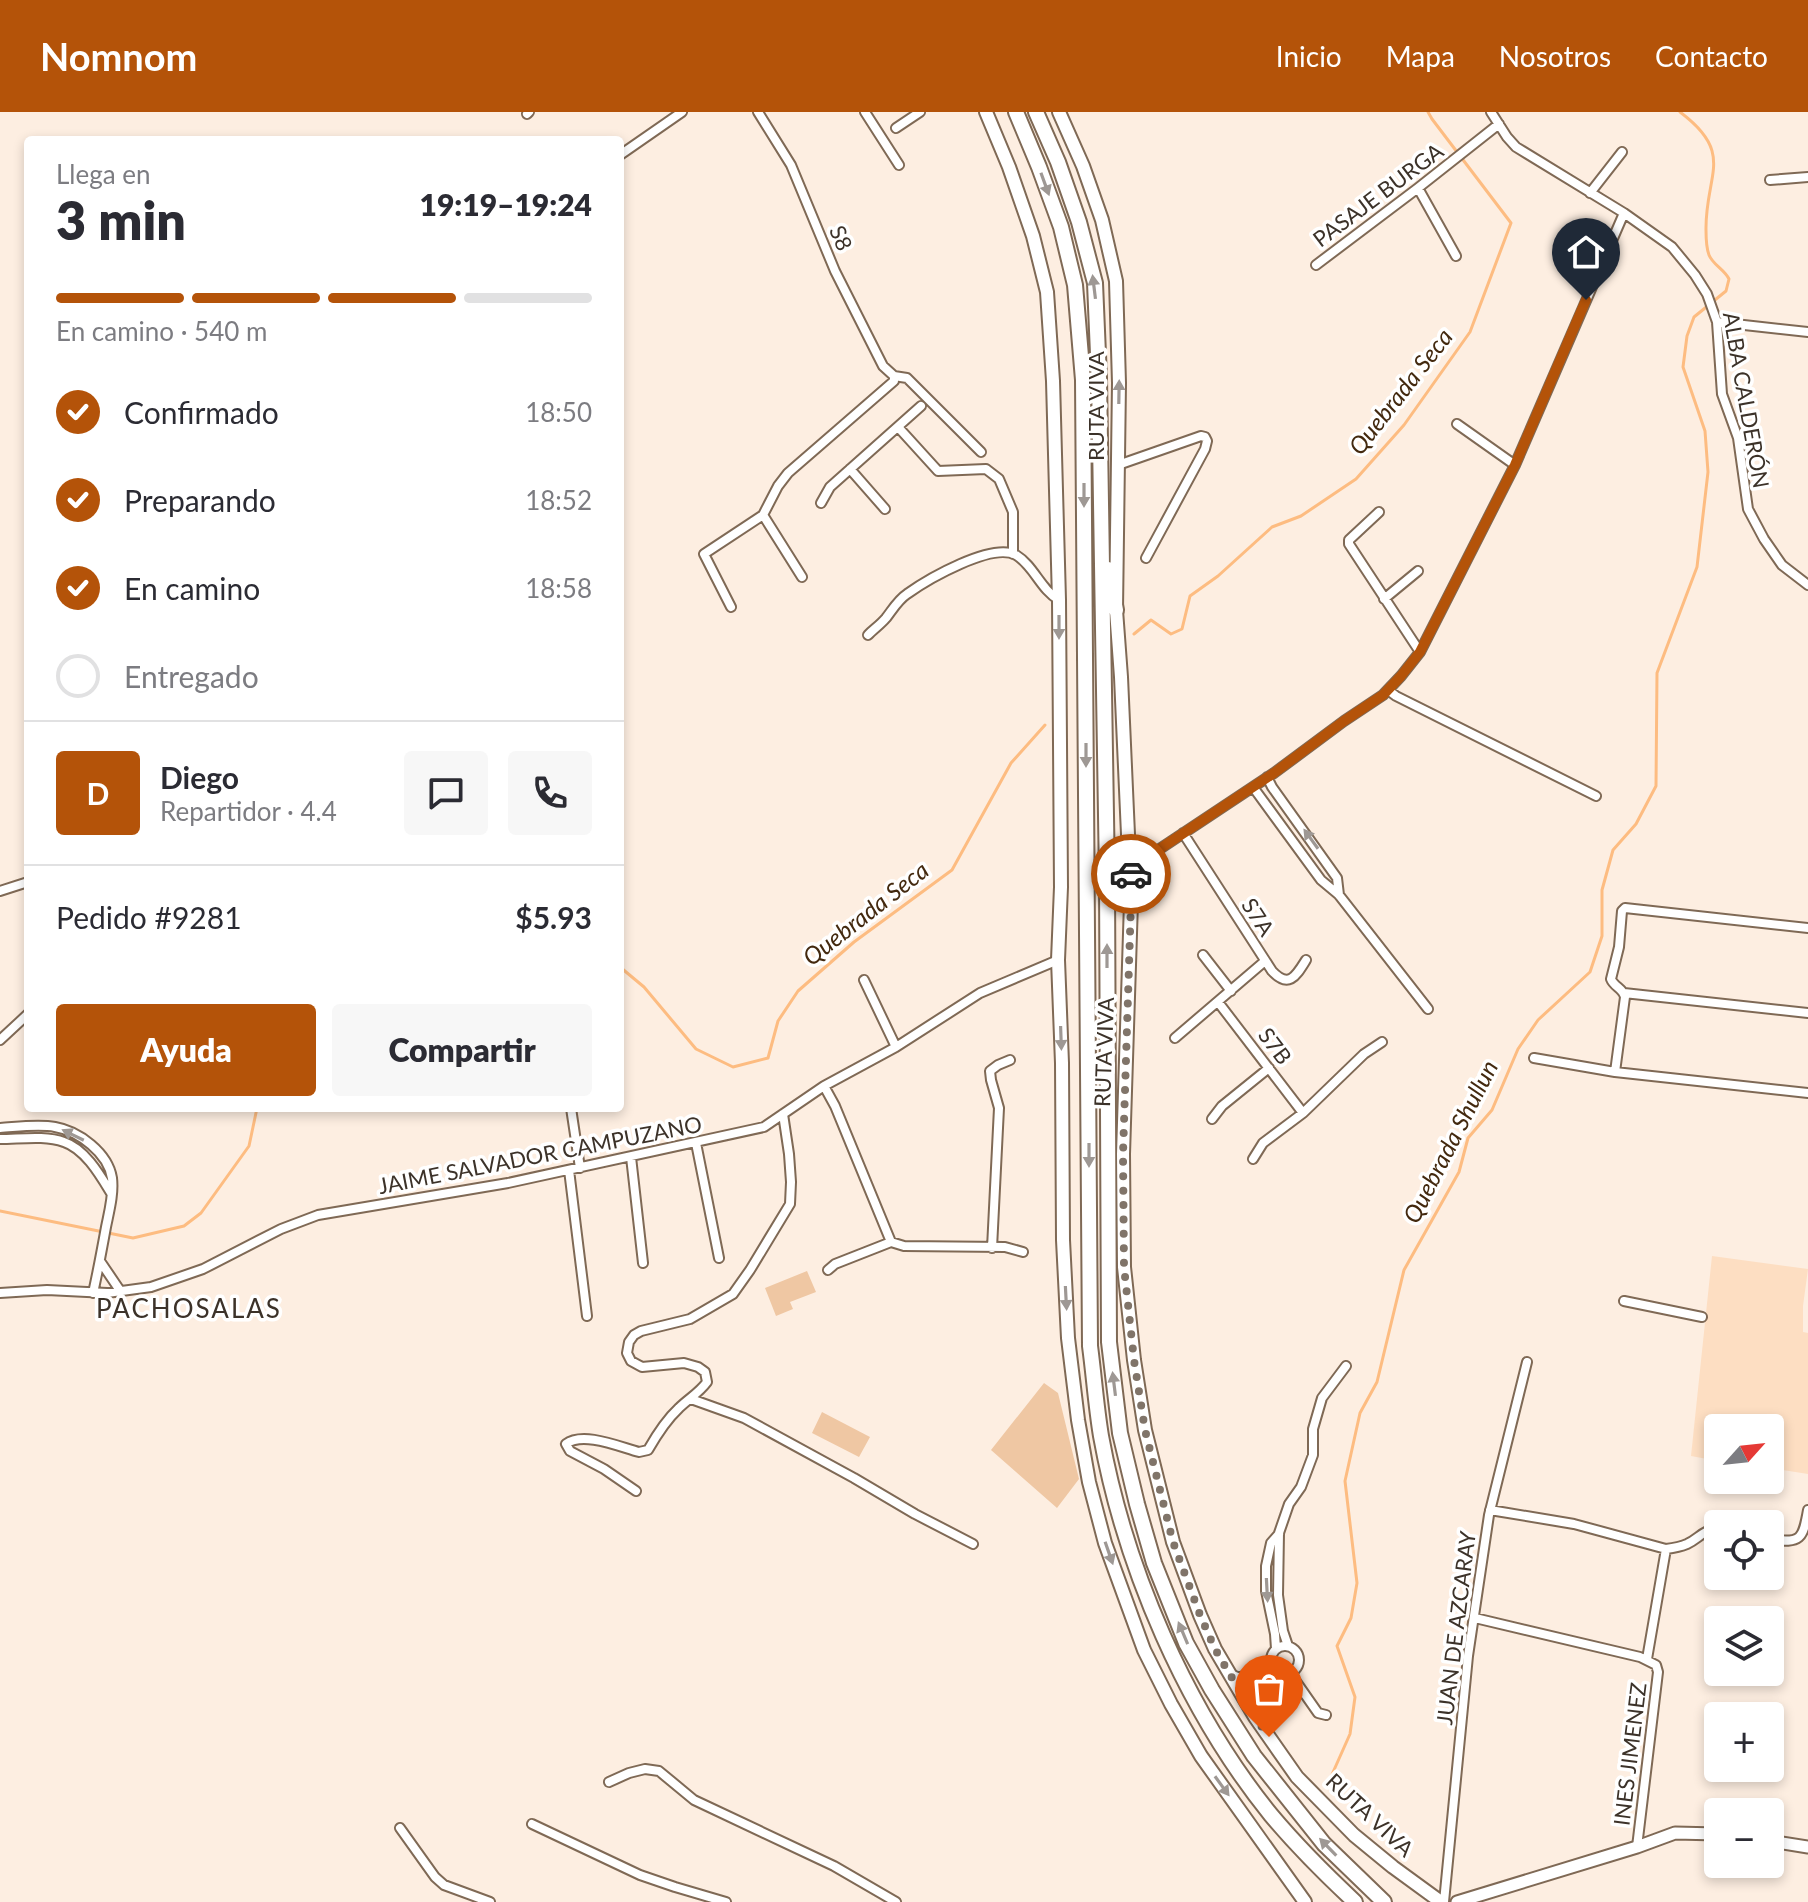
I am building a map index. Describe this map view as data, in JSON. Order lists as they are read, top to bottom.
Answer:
{
  "streets": {
    "highway": ["RUTA VIVA"],
    "street": [
      "PASAJE BURGA",
      "S8",
      "ALBA CALDERÓN",
      "S7A",
      "S7B",
      "JAIME SALVADOR CAMPUZANO",
      "JUAN DE AZCARAY",
      "INES JIMENEZ"
    ]
  },
  "crossings": [
    ["PASAJE BURGA", "ALBA CALDERÓN"],
    ["RUTA VIVA", "JAIME SALVADOR CAMPUZANO"],
    ["RUTA VIVA", "JUAN DE AZCARAY"],
    ["S7A", "S7B"]
  ],
  "districts": ["PACHOSALAS"],
  "water": ["Quebrada Seca", "Quebrada Shullun"],
  "north": "top right",
  "page": {
    "header": "Nomnom",
    "nav": [
      "Inicio",
      "Mapa",
      "Nosotros",
      "Contacto"
    ],
    "heading": ["3 min", "Llega en", "19:19–19:24"],
    "panel": [
      "Diego",
      "Repartidor · 4.4",
      "Pedido #9281",
      "$5.93"
    ],
    "bar": "En camino · 540 m",
    "list": [
      ["Confirmado", "18:50"],
      ["Preparando", "18:52"],
      ["En camino", "18:58"],
      "Entregado"
    ],
    "round": "D",
    "buttons": ["Ayuda", "Compartir"],
    "map_buttons": ["+", "−"]
  }
}
